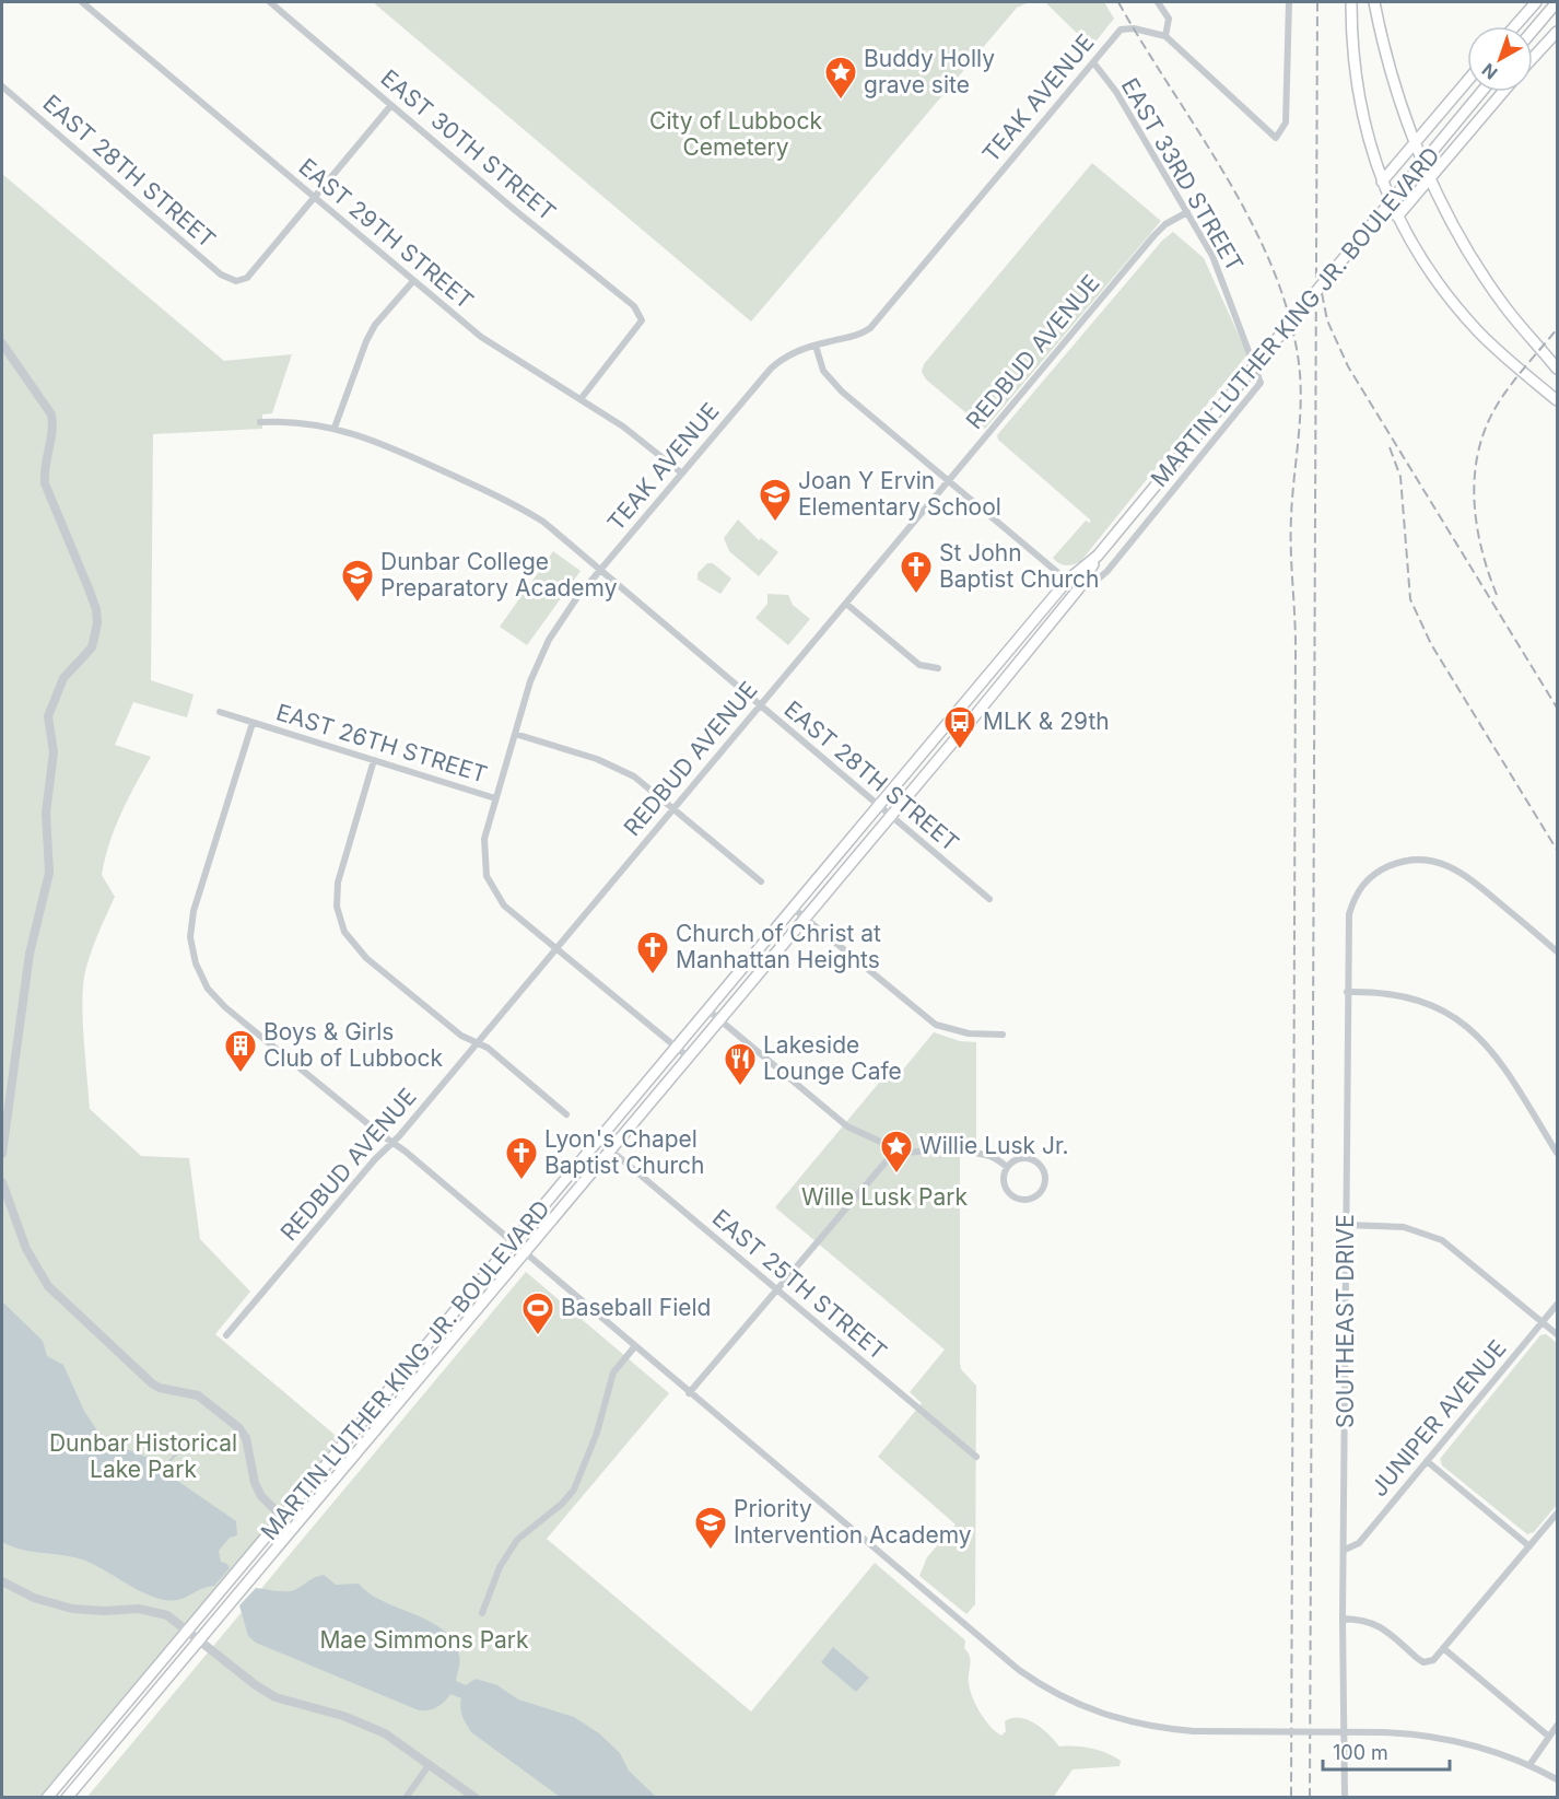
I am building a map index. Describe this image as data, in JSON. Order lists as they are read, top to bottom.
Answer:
{
  "streets": {
    "main road": ["MARTIN LUTHER KING JR. BOULEVARD"],
    "street": [
      "TEAK AVENUE",
      "EAST 30TH STREET",
      "EAST 28TH STREET",
      "EAST 33RD STREET",
      "EAST 29TH STREET",
      "REDBUD AVENUE",
      "EAST 26TH STREET",
      "EAST 25TH STREET",
      "SOUTHEAST DRIVE",
      "JUNIPER AVENUE"
    ]
  },
  "crossings": [
    ["TEAK AVENUE", "EAST 28TH STREET"],
    ["TEAK AVENUE", "EAST 33RD STREET"],
    ["TEAK AVENUE", "EAST 29TH STREET"],
    ["TEAK AVENUE", "EAST 26TH STREET"],
    ["EAST 30TH STREET", "EAST 29TH STREET"],
    ["EAST 28TH STREET", "EAST 29TH STREET"],
    ["EAST 28TH STREET", "MARTIN LUTHER KING JR. BOULEVARD"],
    ["EAST 28TH STREET", "REDBUD AVENUE"],
    ["EAST 33RD STREET", "MARTIN LUTHER KING JR. BOULEVARD"],
    ["EAST 33RD STREET", "REDBUD AVENUE"],
    ["MARTIN LUTHER KING JR. BOULEVARD", "EAST 26TH STREET"],
    ["MARTIN LUTHER KING JR. BOULEVARD", "EAST 25TH STREET"],
    ["REDBUD AVENUE", "EAST 26TH STREET"],
    ["SOUTHEAST DRIVE", "JUNIPER AVENUE"]
  ],
  "parks": [
    "City of Lubbock Cemetery",
    "Wille Lusk Park",
    "Dunbar Historical Lake Park",
    "Mae Simmons Park"
  ],
  "places": {
    "place": ["Buddy Holly grave site", "Willie Lusk Jr."],
    "school or university": ["Joan Y Ervin Elementary School", "Dunbar College Preparatory Academy", "Priority Intervention Academy"],
    "church": ["St John Baptist Church", "Church of Christ at Manhattan Heights", "Lyon's Chapel Baptist Church"],
    "bus stop": ["MLK & 29th"],
    "building": ["Boys & Girls Club of Lubbock"],
    "restaurant": ["Lakeside Lounge Cafe"],
    "sports": ["Baseball Field"]
  },
  "scale_bar": "100 m",
  "north": "bottom left"
}
